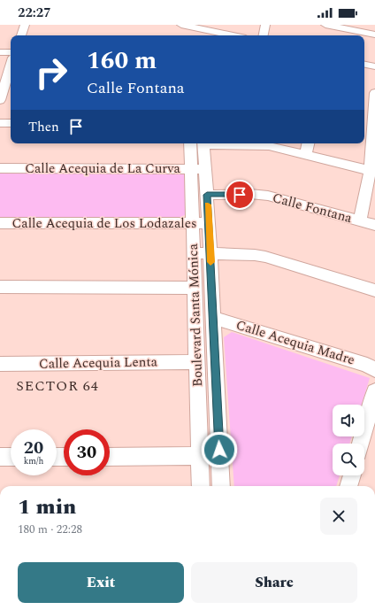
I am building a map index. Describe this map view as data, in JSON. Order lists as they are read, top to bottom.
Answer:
{
  "streets": {
    "street": [
      "Calle Acequia de La Curva",
      "Calle Fontana",
      "Calle Acequia de Los Lodazales",
      "Boulevard Santa Mónica",
      "Calle Acequia Madre",
      "Calle Acequia Lenta"
    ]
  },
  "crossings": [
    ["Calle Acequia de La Curva", "Boulevard Santa Mónica"],
    ["Calle Fontana", "Boulevard Santa Mónica"],
    ["Calle Acequia de Los Lodazales", "Boulevard Santa Mónica"],
    ["Boulevard Santa Mónica", "Calle Acequia Madre"],
    ["Boulevard Santa Mónica", "Calle Acequia Lenta"]
  ],
  "districts": ["SECTOR 64"],
  "page": {
    "status": "22:27",
    "turn": ["160 m", "Calle Fontana"],
    "then": "Then",
    "speed": "20 km/h",
    "limit": "30",
    "heading": ["1 min", "180 m · 22:28"],
    "buttons": ["Exit", "Share"]
  }
}
